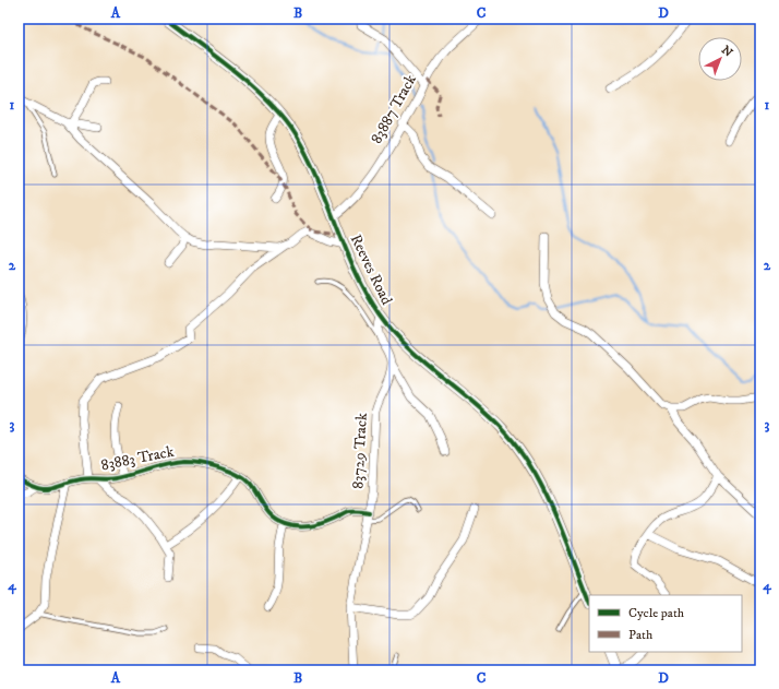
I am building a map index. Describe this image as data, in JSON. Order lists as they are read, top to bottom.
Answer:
{
  "streets": {
    "street": [
      "83887 Track",
      "Reeves Road",
      "83729 Track",
      "83883 Track"
    ]
  },
  "crossings": [
    ["83887 Track", "Reeves Road"],
    ["83729 Track", "83883 Track"]
  ],
  "legend": ["Cycle path", "Path"],
  "north": "top right",
  "grid": {
    "columns": [
      "A",
      "B",
      "C",
      "D"
    ],
    "rows": [
      "1",
      "2",
      "3",
      "4"
    ]
  }
}
